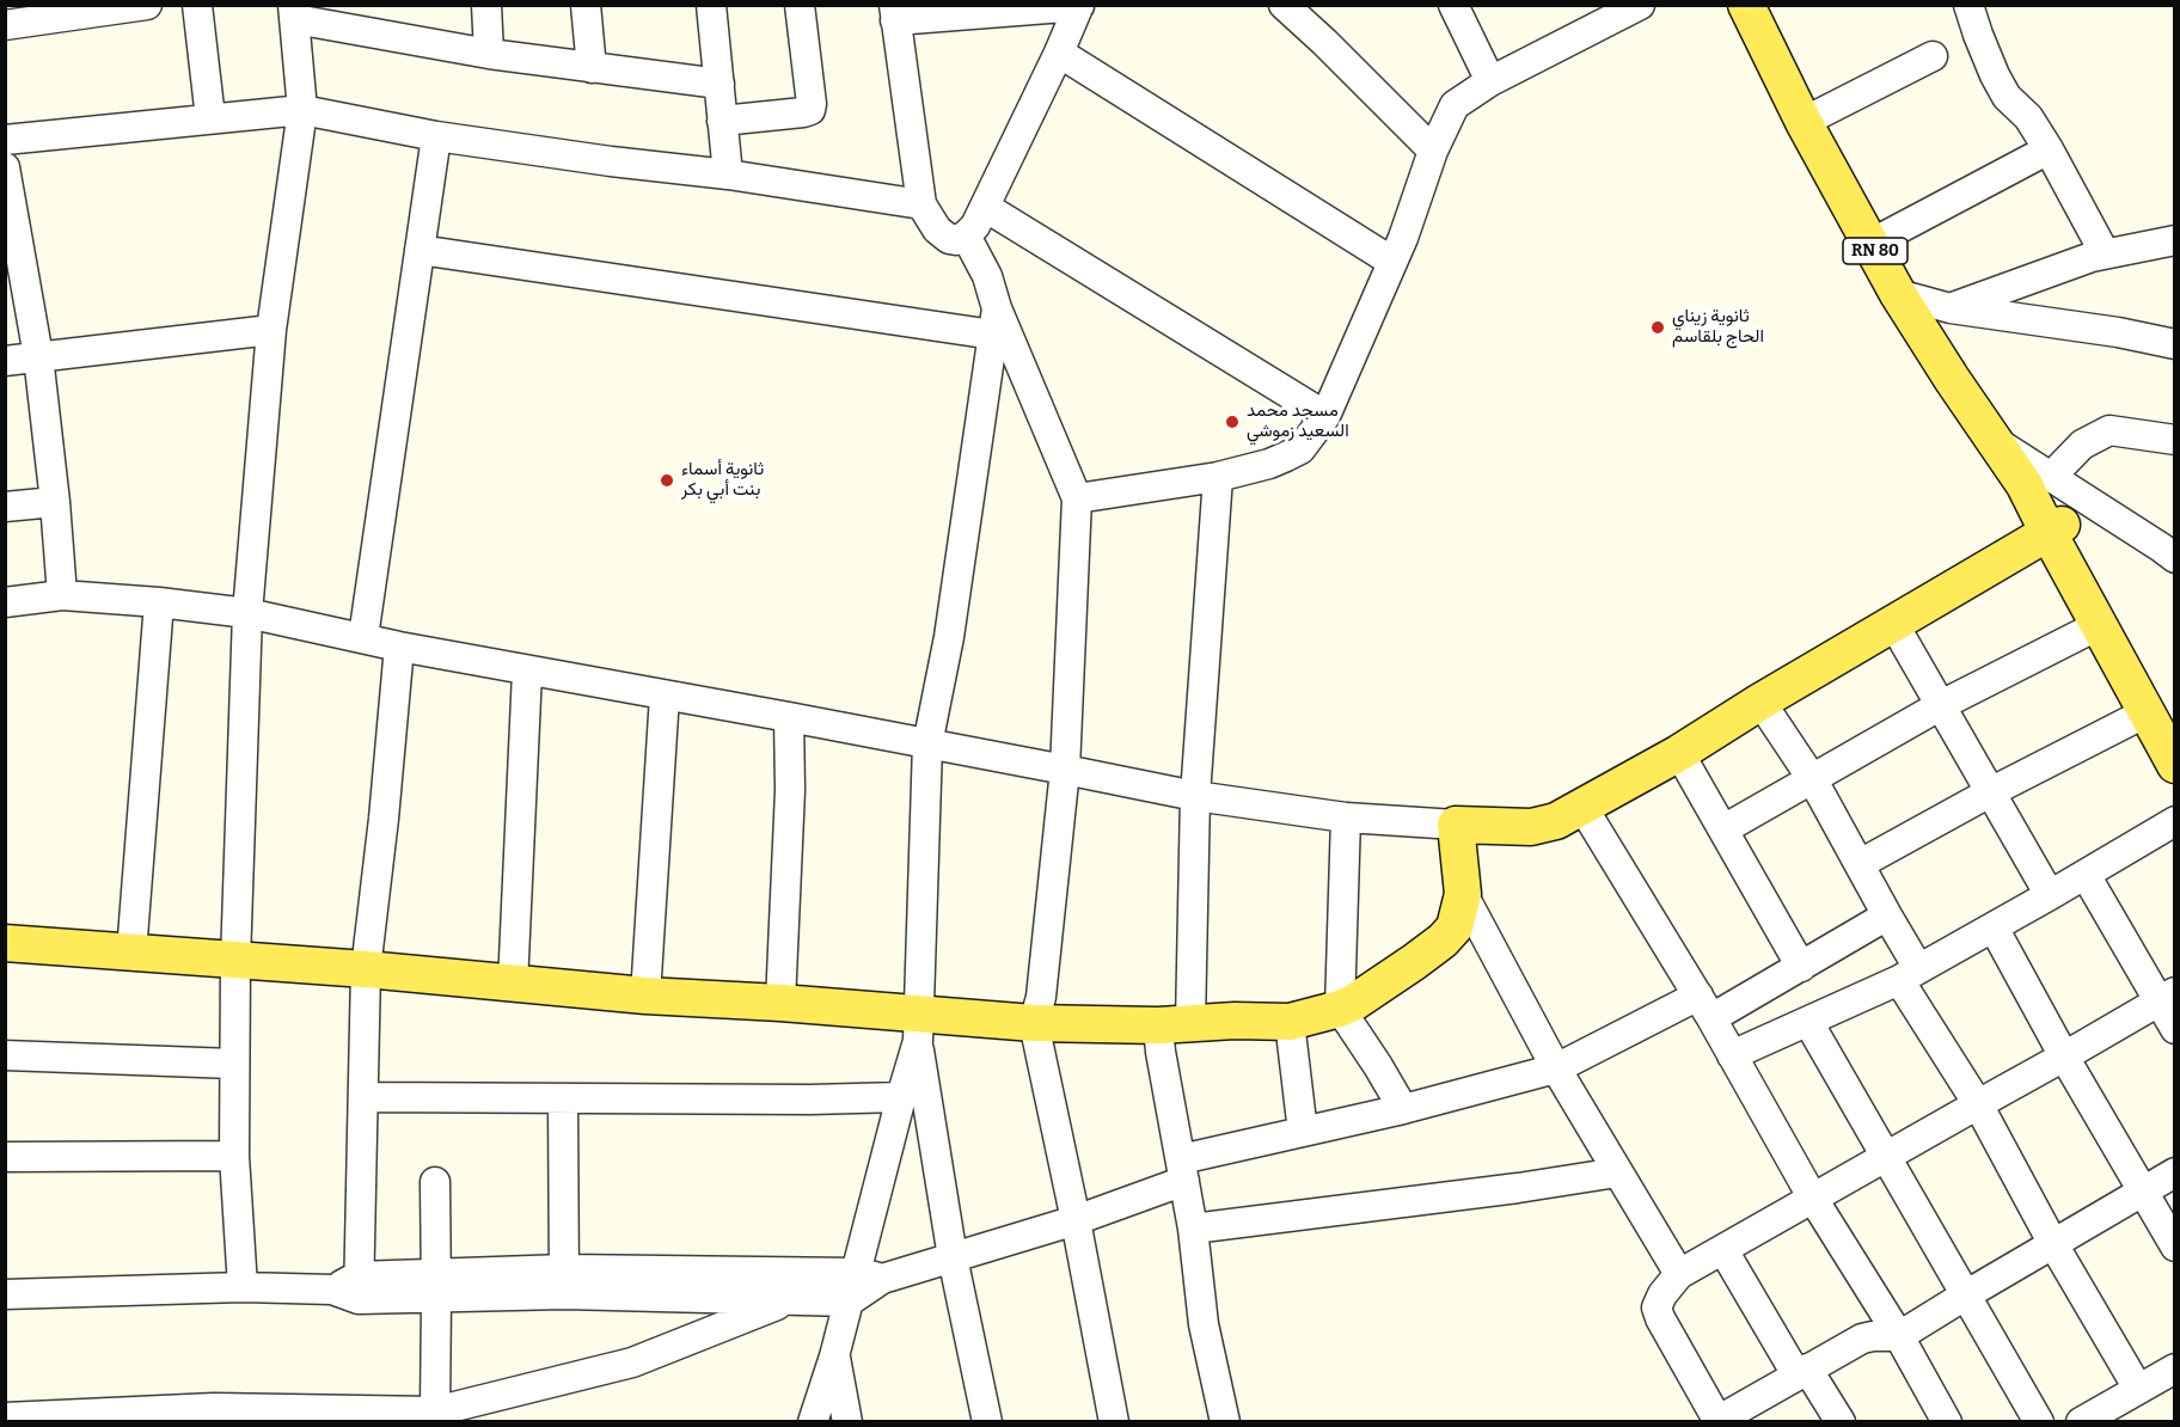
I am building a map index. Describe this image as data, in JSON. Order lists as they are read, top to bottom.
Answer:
{
  "streets": {
    "main road": ["RN 80"]
  },
  "places": ["ثانوية زيناي الحاج بلقاسم", "مسجد محمد السعيد زموشي", "ثانوية أسماء بنت أبي بكر"]
}
